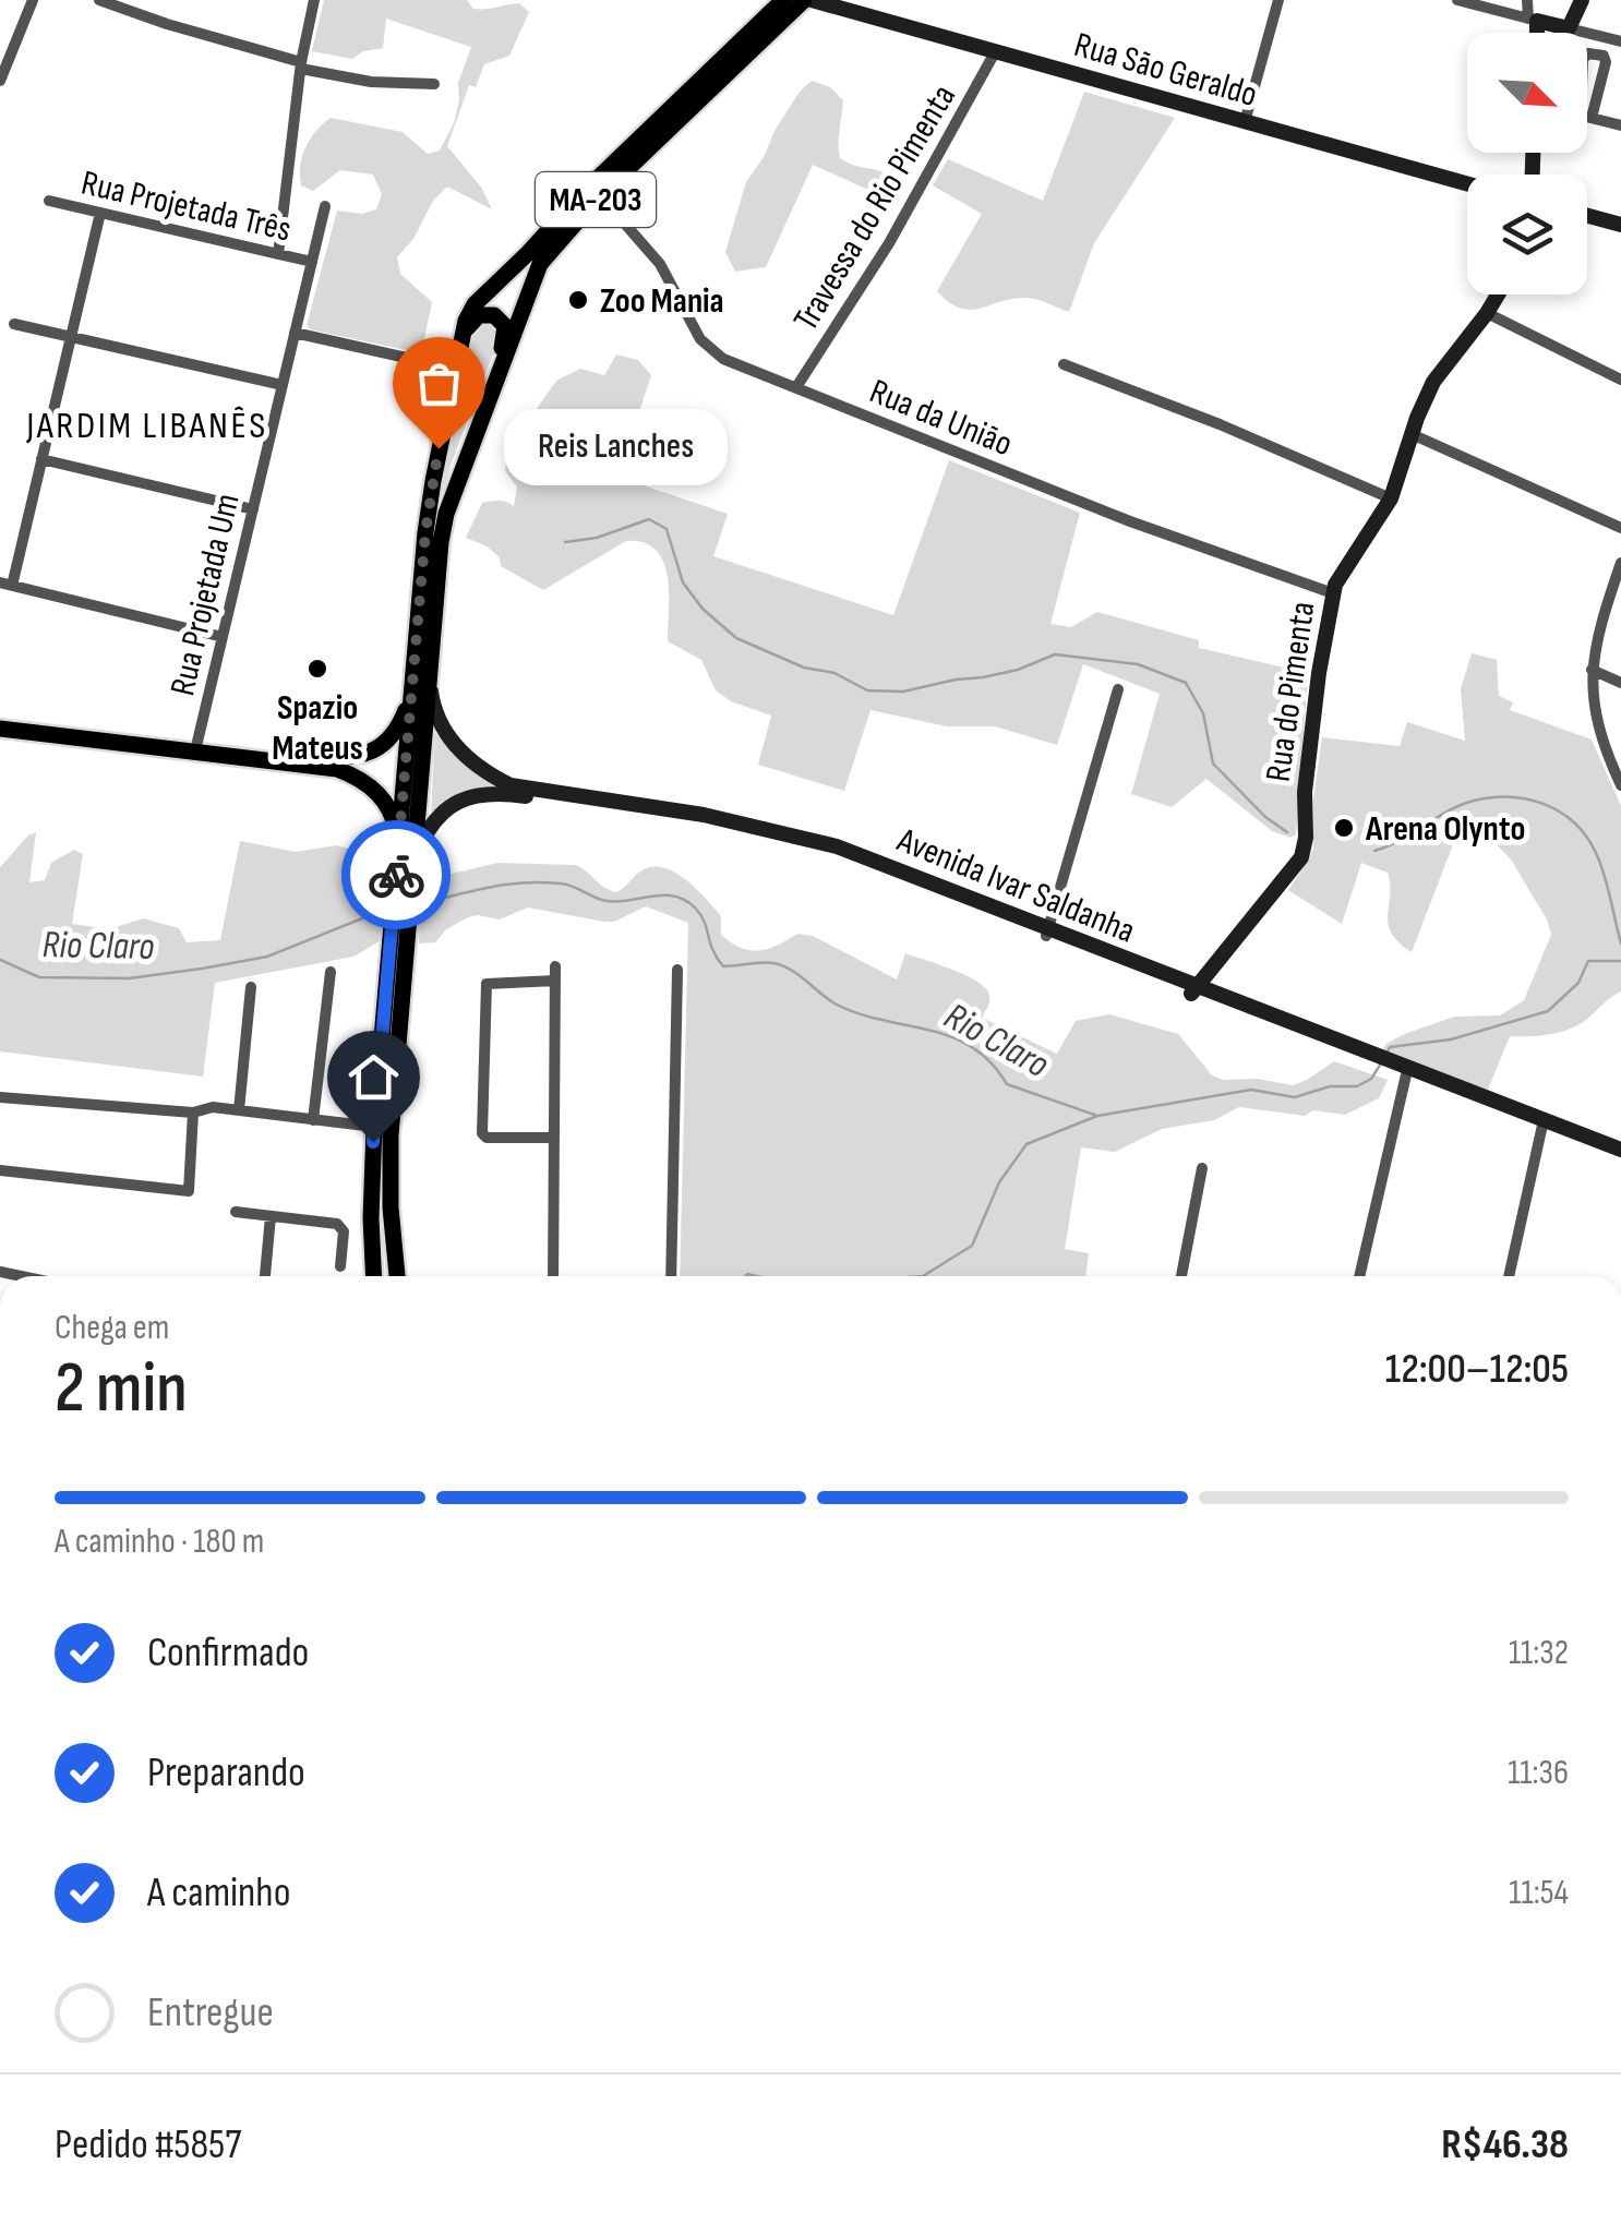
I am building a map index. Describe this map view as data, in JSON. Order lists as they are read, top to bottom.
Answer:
{
  "streets": {
    "main road": [
      "Rua São Geraldo",
      "MA-203",
      "Rua do Pimenta",
      "Avenida Ivar Saldanha"
    ],
    "street": [
      "Rua Projetada Três",
      "Travessa do Rio Pimenta",
      "Rua da União",
      "Rua Projetada Um"
    ]
  },
  "crossings": [
    ["Rua São Geraldo", "MA-203"],
    ["Rua São Geraldo", "Travessa do Rio Pimenta"],
    ["MA-203", "Rua da União"],
    ["MA-203", "Avenida Ivar Saldanha"],
    ["Rua Projetada Três", "Rua Projetada Um"],
    ["Travessa do Rio Pimenta", "Rua da União"],
    ["Rua da União", "Rua do Pimenta"],
    ["Rua do Pimenta", "Avenida Ivar Saldanha"]
  ],
  "districts": ["JARDIM LIBANÊS"],
  "water": ["Rio Claro"],
  "places": [
    "Zoo Mania",
    "Reis Lanches",
    "Spazio Mateus",
    "Arena Olynto"
  ],
  "north": "bottom right",
  "page": {
    "bubble": "Reis Lanches",
    "heading": ["2 min", "Chega em", "12:00–12:05"],
    "panel": ["Pedido #5857", "R$46.38"],
    "bar": "A caminho · 180 m",
    "list": [
      ["Confirmado", "11:32"],
      ["Preparando", "11:36"],
      ["A caminho", "11:54"],
      "Entregue"
    ]
  }
}
